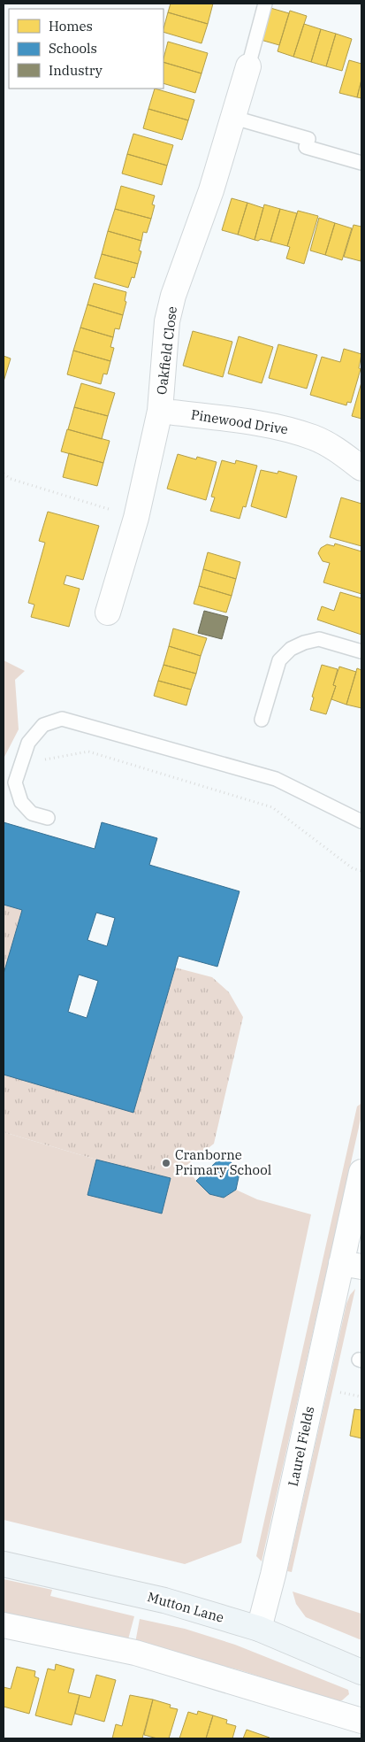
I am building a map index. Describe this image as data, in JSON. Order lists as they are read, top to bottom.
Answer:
{
  "streets": {
    "main road": ["Mutton Lane"],
    "street": ["Oakfield Close", "Pinewood Drive", "Laurel Fields"]
  },
  "crossings": [
    ["Oakfield Close", "Pinewood Drive"],
    ["Laurel Fields", "Mutton Lane"]
  ],
  "places": ["Cranborne Primary School"],
  "legend": ["Homes", "Schools", "Industry"]
}
